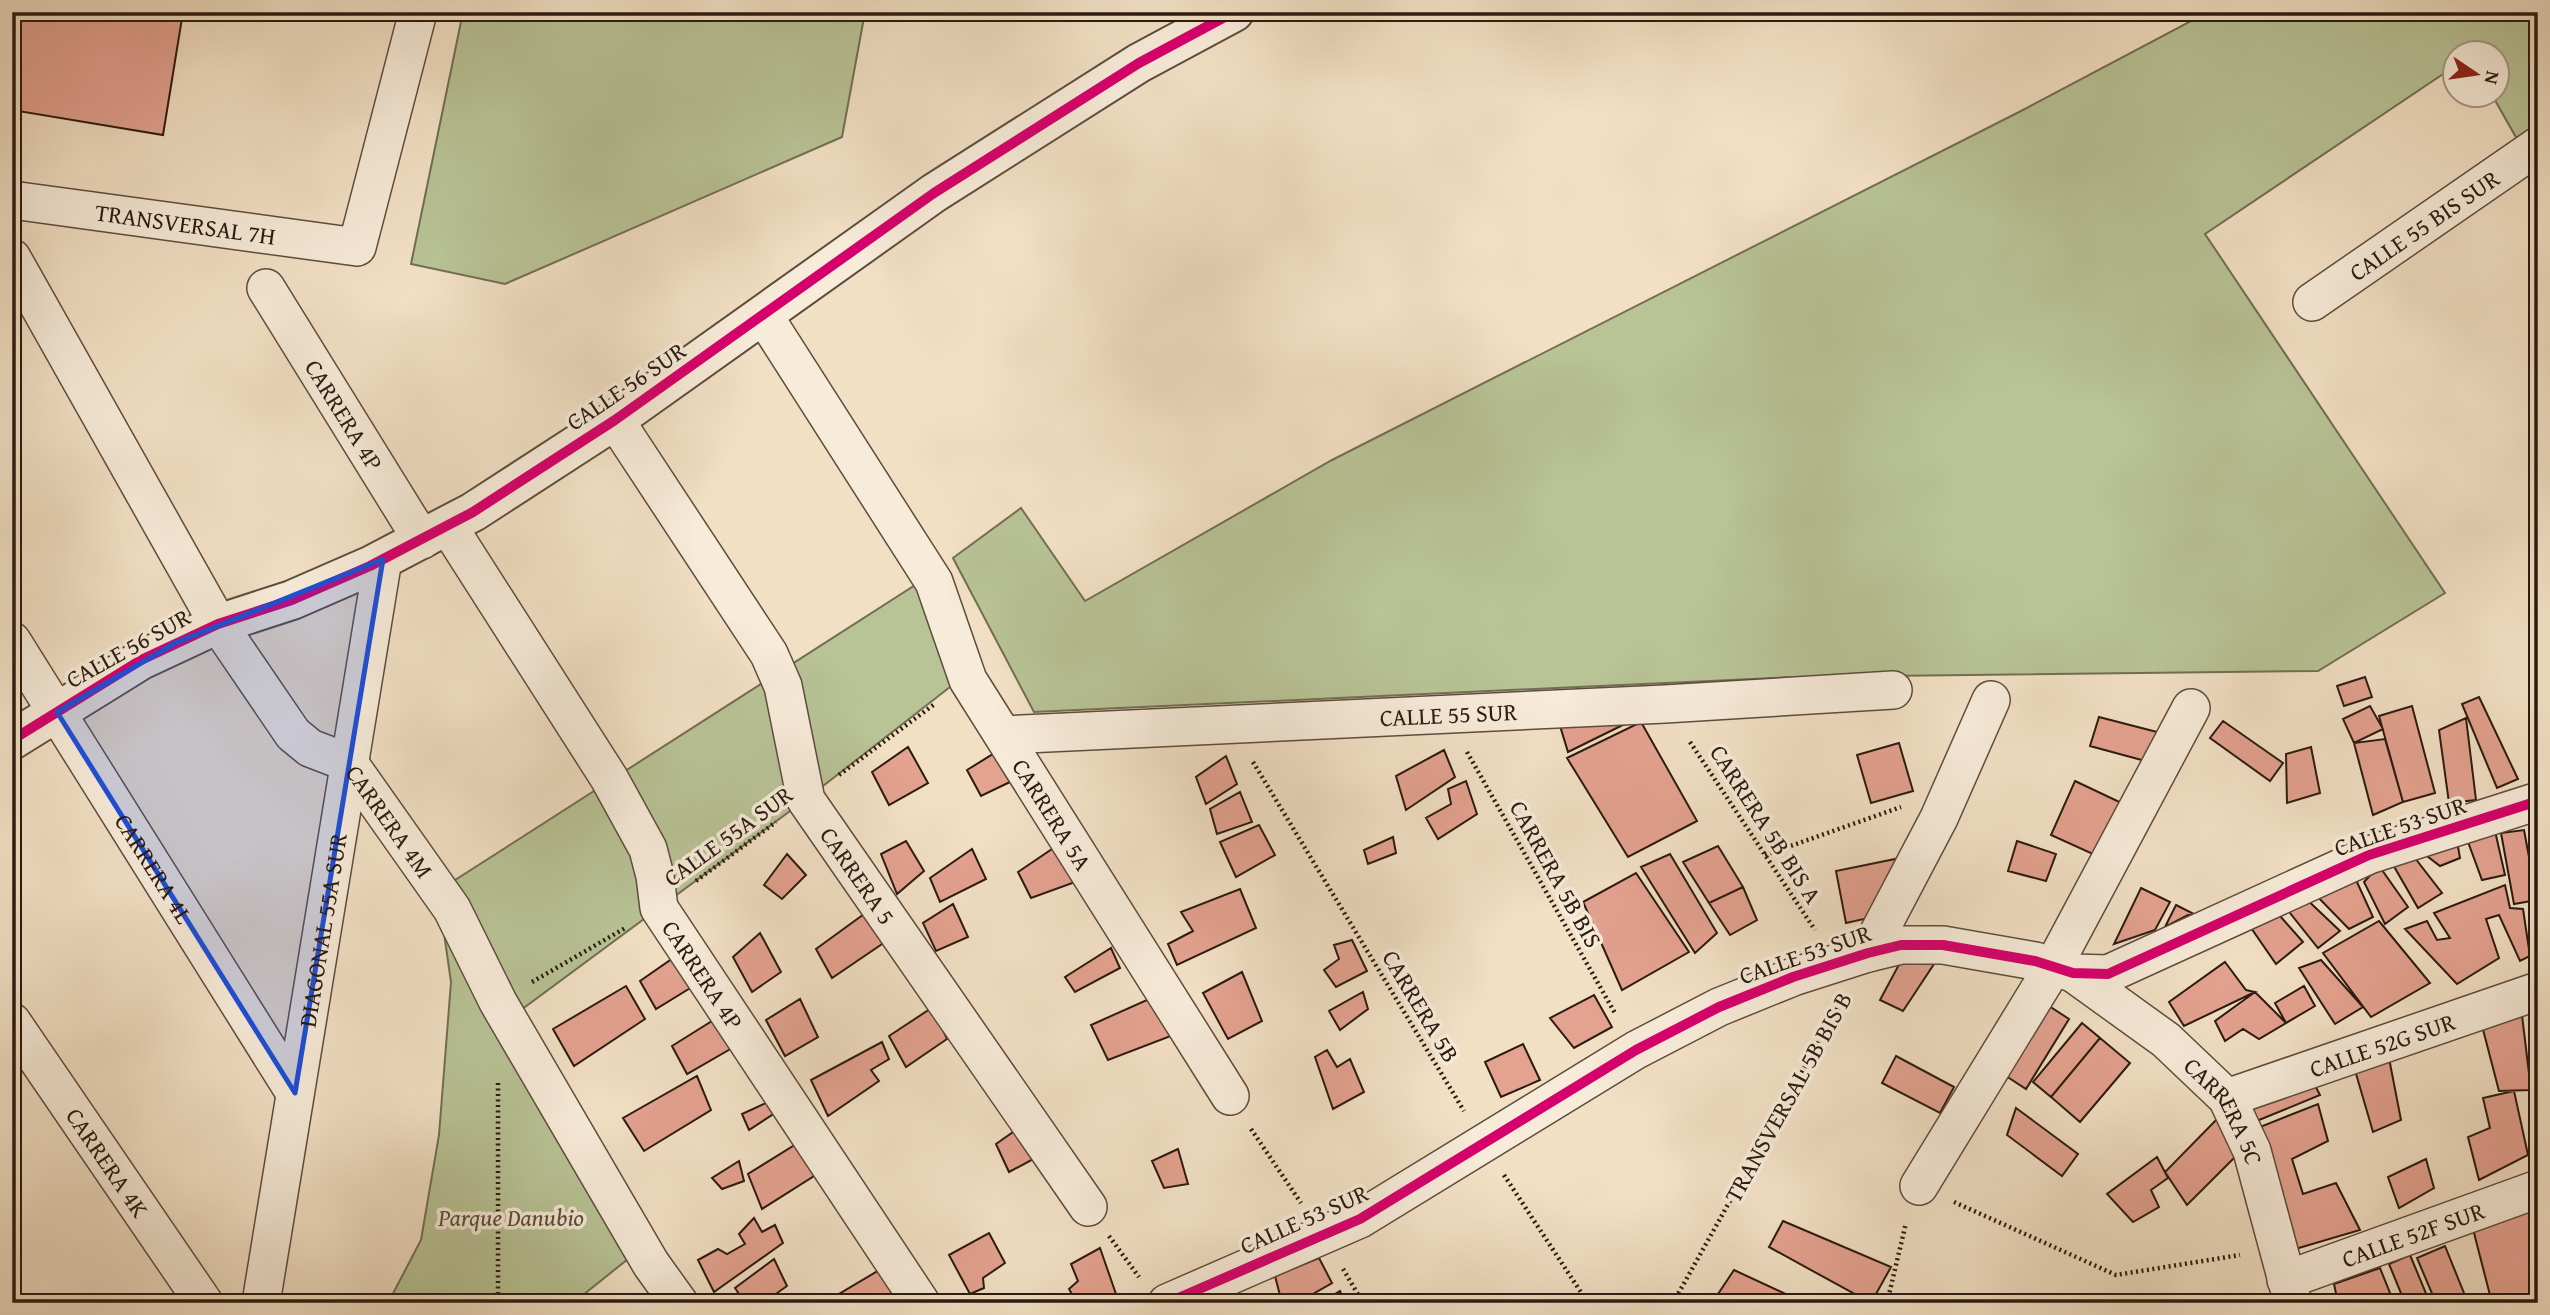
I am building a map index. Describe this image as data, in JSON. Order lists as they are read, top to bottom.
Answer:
{
  "streets": {
    "street": [
      "TRANSVERSAL 7H",
      "CALLE 55 BIS SUR",
      "CALLE 56 SUR",
      "CARRERA 4P",
      "CALLE 55 SUR",
      "CARRERA 5A",
      "CARRERA 4M",
      "CALLE 53 SUR",
      "CARRERA 4L",
      "CARRERA 5",
      "DIAGONAL 55A SUR",
      "CALLE 52G SUR",
      "CARRERA 5C",
      "CARRERA 4K",
      "CALLE 52F SUR"
    ],
    "path": [
      "CARRERA 5B BIS A",
      "CALLE 55A SUR",
      "CARRERA 5B BIS",
      "CARRERA 5B",
      "TRANSVERSAL 5B BIS B"
    ]
  },
  "crossings": [
    ["CALLE 56 SUR", "CARRERA 4P"],
    ["CALLE 56 SUR", "CARRERA 5A"],
    ["CALLE 56 SUR", "CARRERA 4M"],
    ["CALLE 56 SUR", "CARRERA 4L"],
    ["CALLE 56 SUR", "CARRERA 5"],
    ["CALLE 56 SUR", "DIAGONAL 55A SUR"],
    ["CARRERA 4P", "CALLE 55A SUR"],
    ["CALLE 55 SUR", "CARRERA 5A"],
    ["CALLE 55 SUR", "CARRERA 5B BIS A"],
    ["CALLE 55 SUR", "CARRERA 5B BIS"],
    ["CALLE 55 SUR", "CARRERA 5B"],
    ["CARRERA 5A", "CALLE 55A SUR"],
    ["CARRERA 4M", "CALLE 55A SUR"],
    ["CARRERA 4M", "DIAGONAL 55A SUR"],
    ["CARRERA 5B BIS A", "CALLE 53 SUR"],
    ["CARRERA 5B BIS A", "TRANSVERSAL 5B BIS B"],
    ["CALLE 53 SUR", "CARRERA 5B BIS"],
    ["CALLE 53 SUR", "CARRERA 5B"],
    ["CALLE 53 SUR", "TRANSVERSAL 5B BIS B"],
    ["CALLE 53 SUR", "CARRERA 5C"],
    ["CALLE 55A SUR", "CARRERA 5"],
    ["CARRERA 4L", "DIAGONAL 55A SUR"],
    ["CALLE 52G SUR", "CARRERA 5C"],
    ["CARRERA 5C", "CALLE 52F SUR"]
  ],
  "parks": ["Parque Danubio"],
  "north": "right"
}
